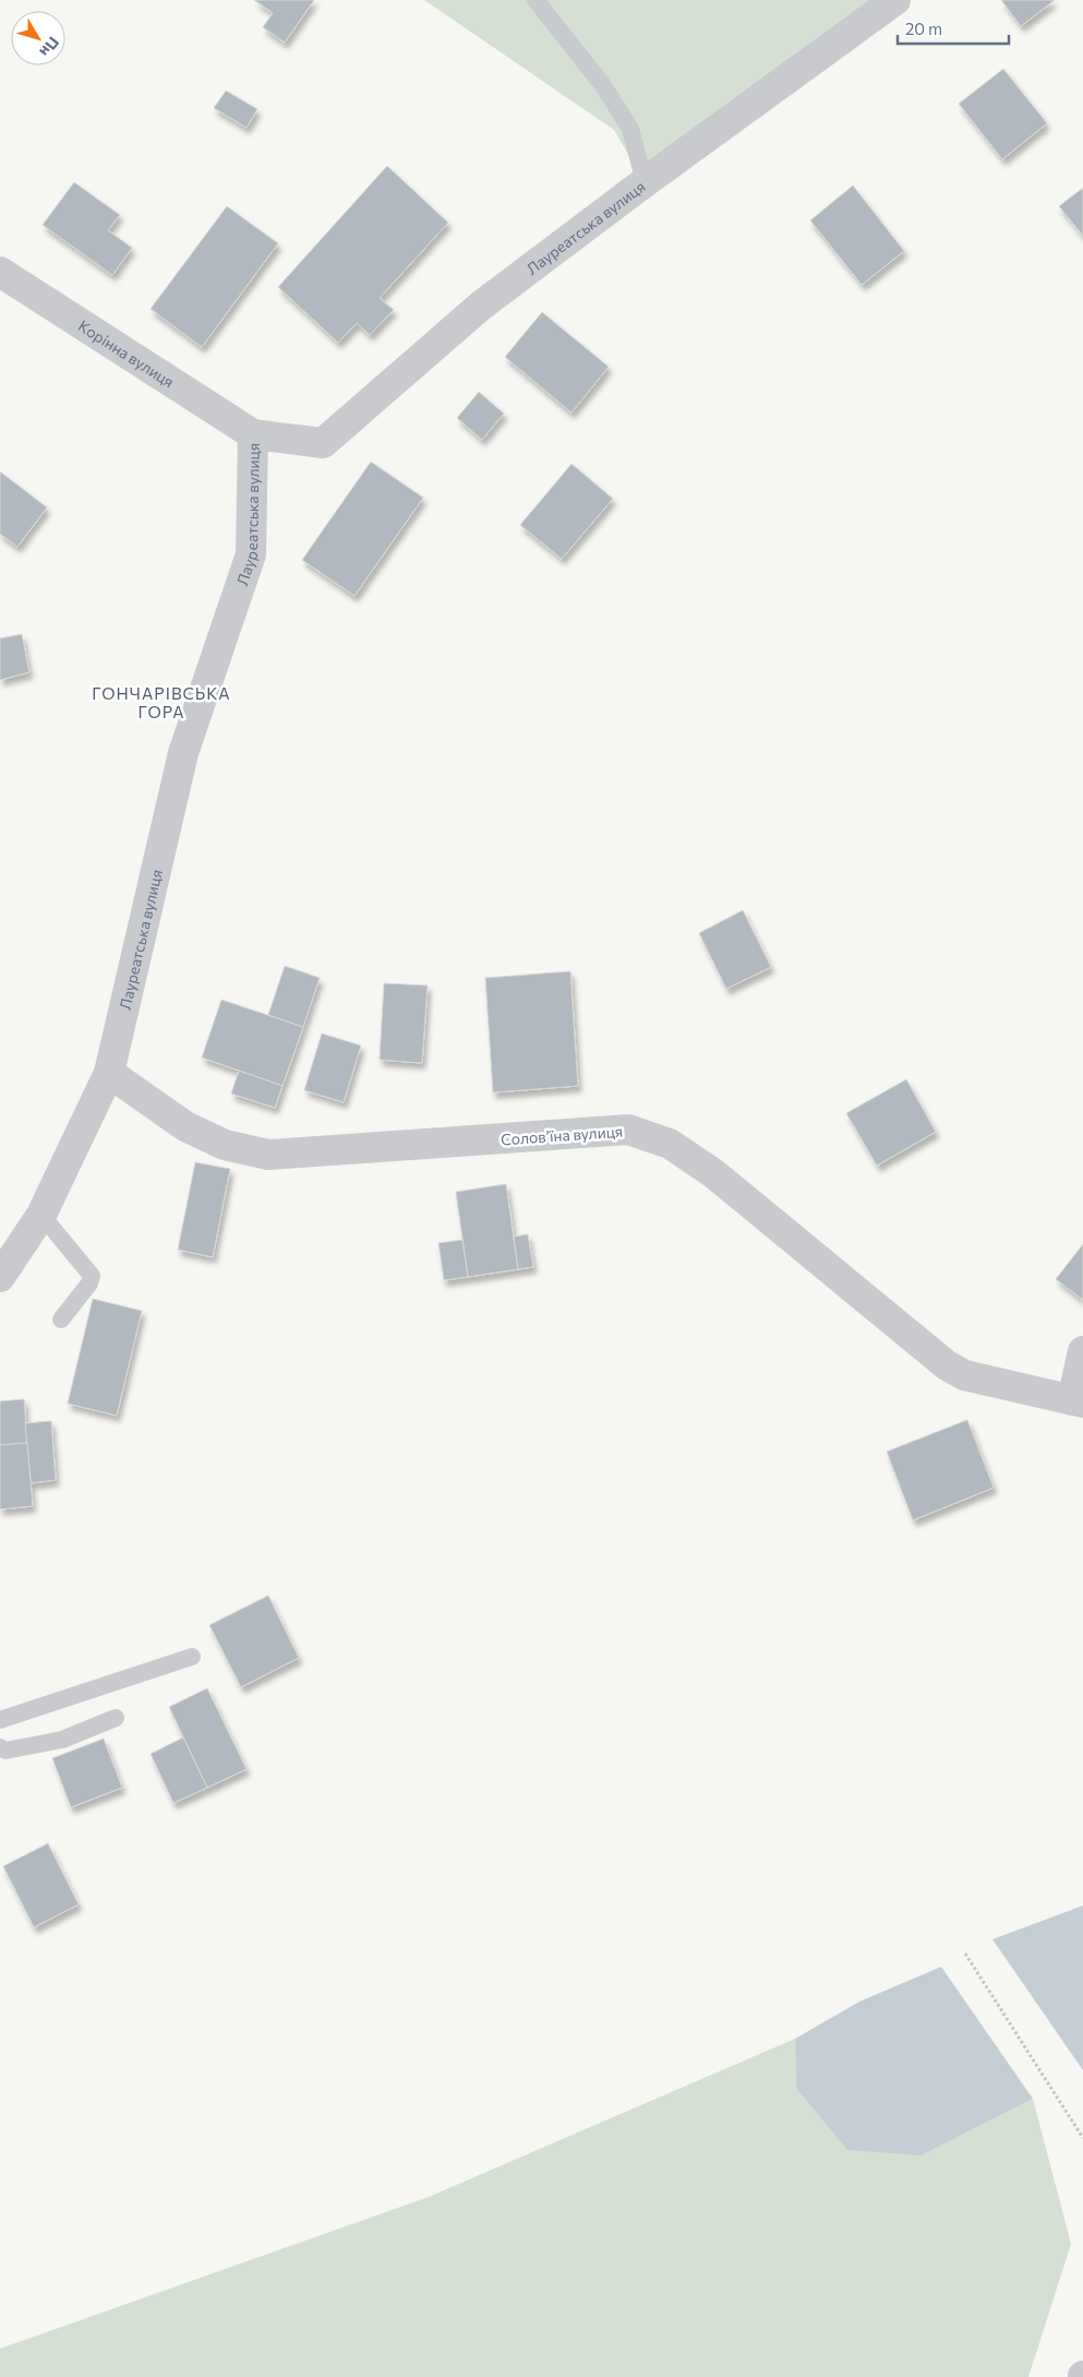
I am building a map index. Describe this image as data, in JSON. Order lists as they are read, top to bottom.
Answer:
{
  "streets": {
    "street": ["Лауреатська вулиця", "Корінна вулиця", "Соловʼїна вулиця"]
  },
  "crossings": [
    ["Лауреатська вулиця", "Корінна вулиця"],
    ["Лауреатська вулиця", "Соловʼїна вулиця"]
  ],
  "districts": ["ГОНЧАРІВСЬКА ГОРА"],
  "scale_bar": "20 m",
  "north": "bottom right"
}
